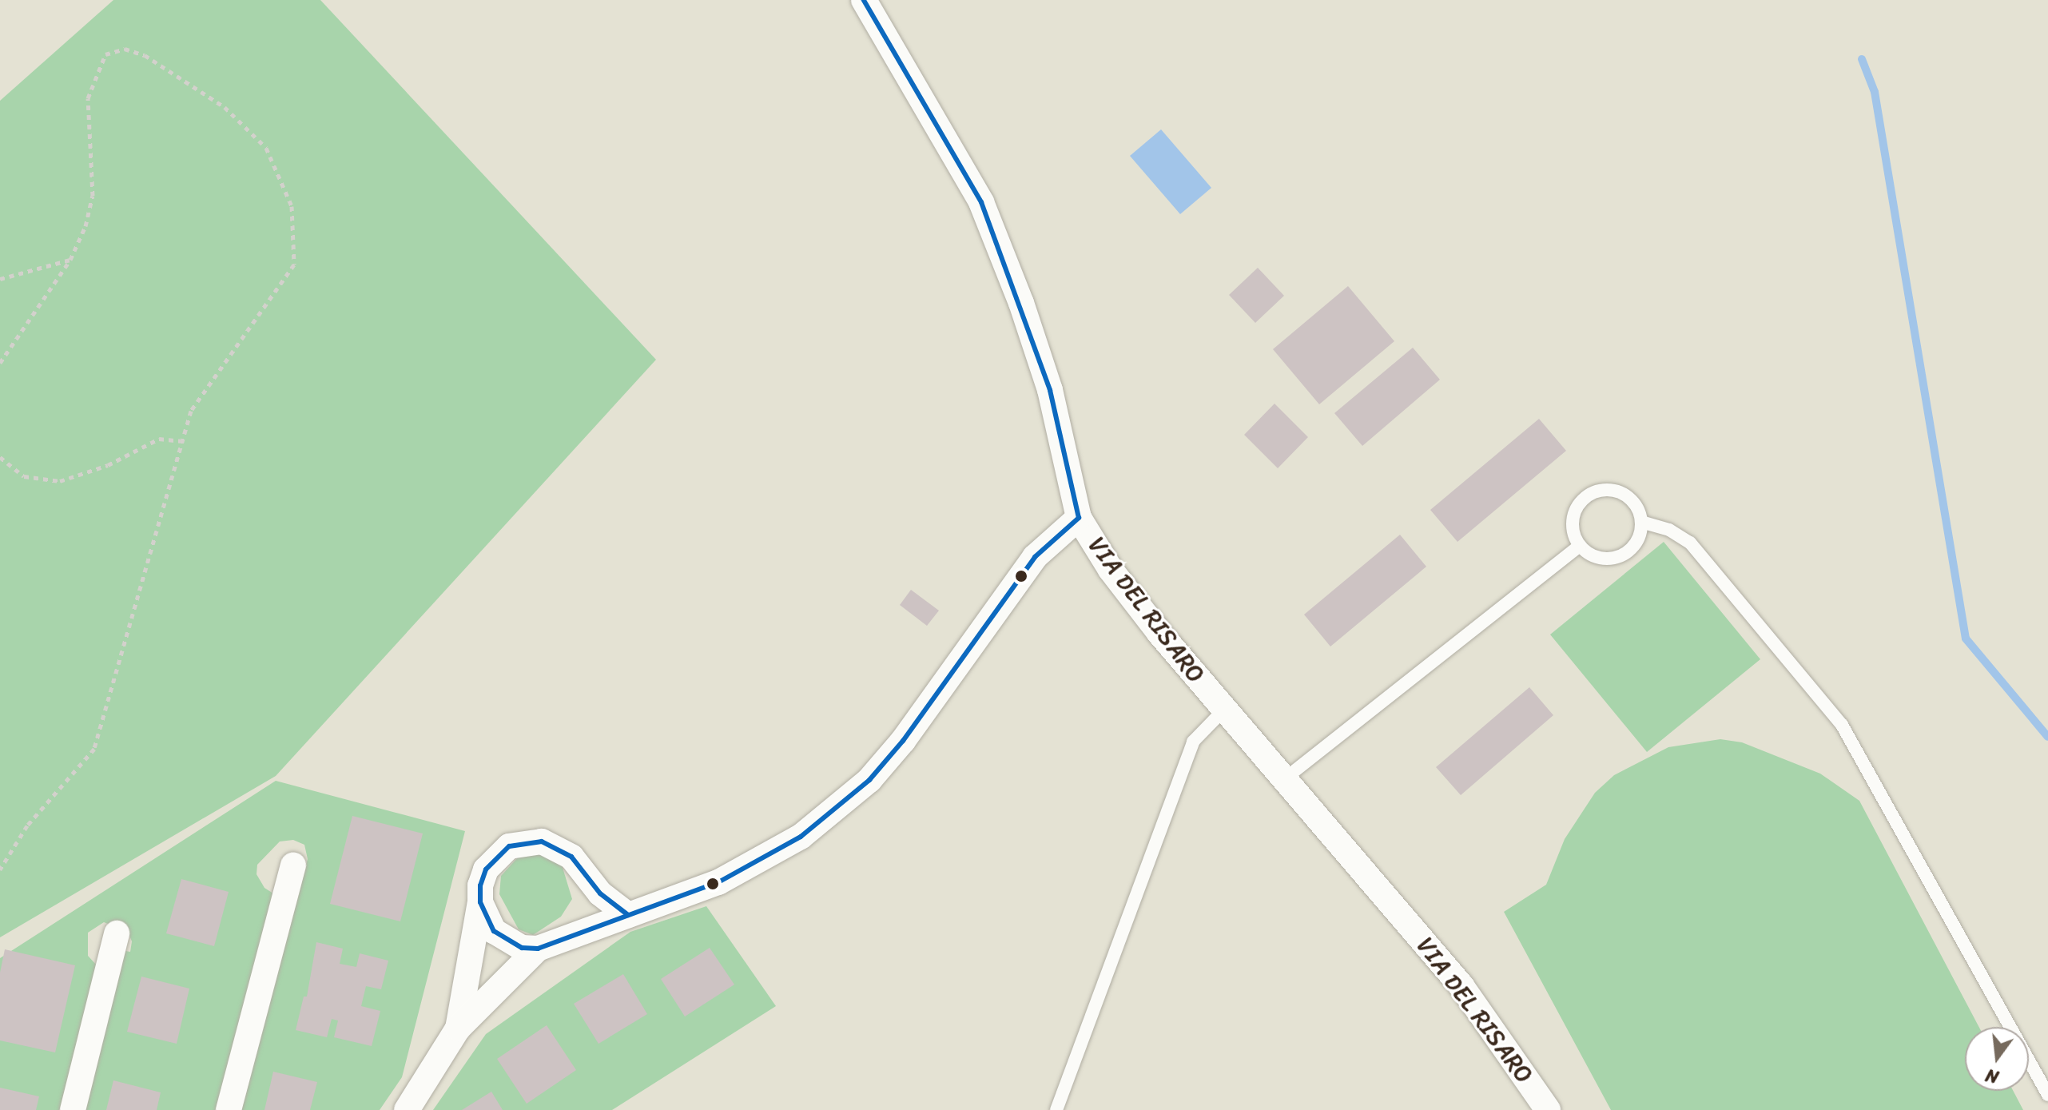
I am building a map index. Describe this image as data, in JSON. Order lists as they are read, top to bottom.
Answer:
{
  "streets": {
    "street": ["VIA DEL RISARO"]
  },
  "north": "bottom"
}
